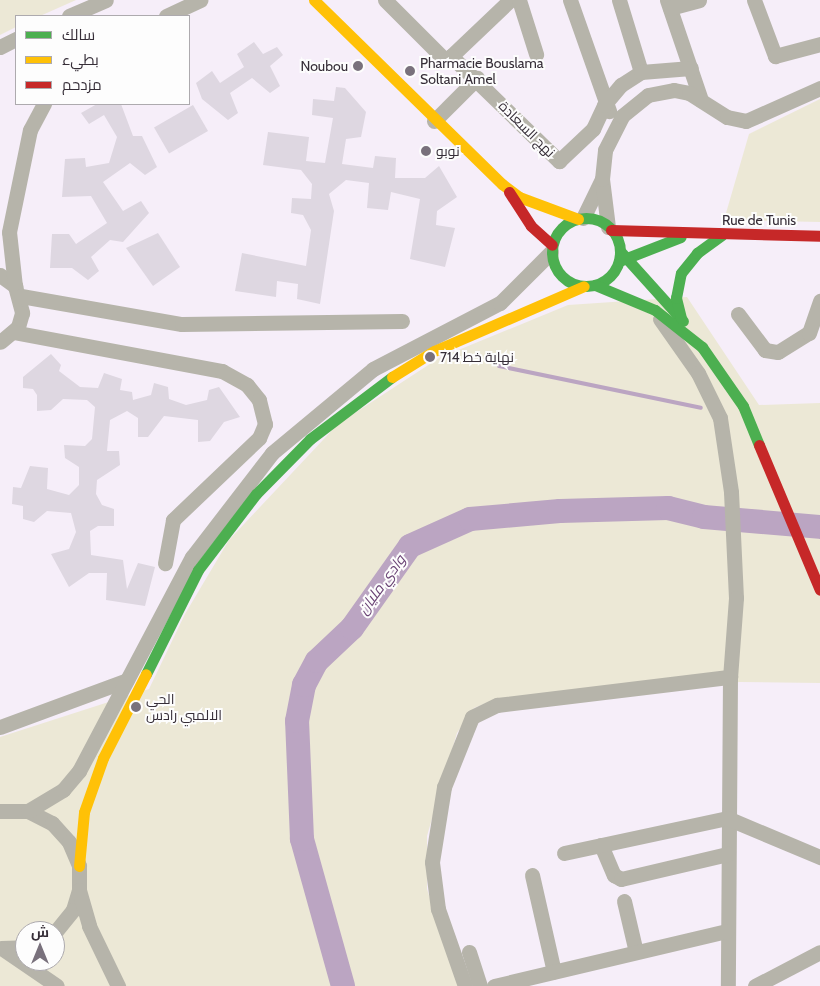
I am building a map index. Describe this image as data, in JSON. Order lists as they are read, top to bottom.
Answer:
{
  "streets": {
    "main road": ["Rue de Tunis"],
    "street": ["نهج السعادة"]
  },
  "water": ["وادي مليان"],
  "places": [
    "Noubou",
    "Pharmacie Bouslama Soltani Amel",
    "نوبو",
    "نهاية خط 714",
    "الحي الالمبي رادس"
  ],
  "legend": ["سالك", "بطيء", "مزدحم"],
  "north": "top"
}
